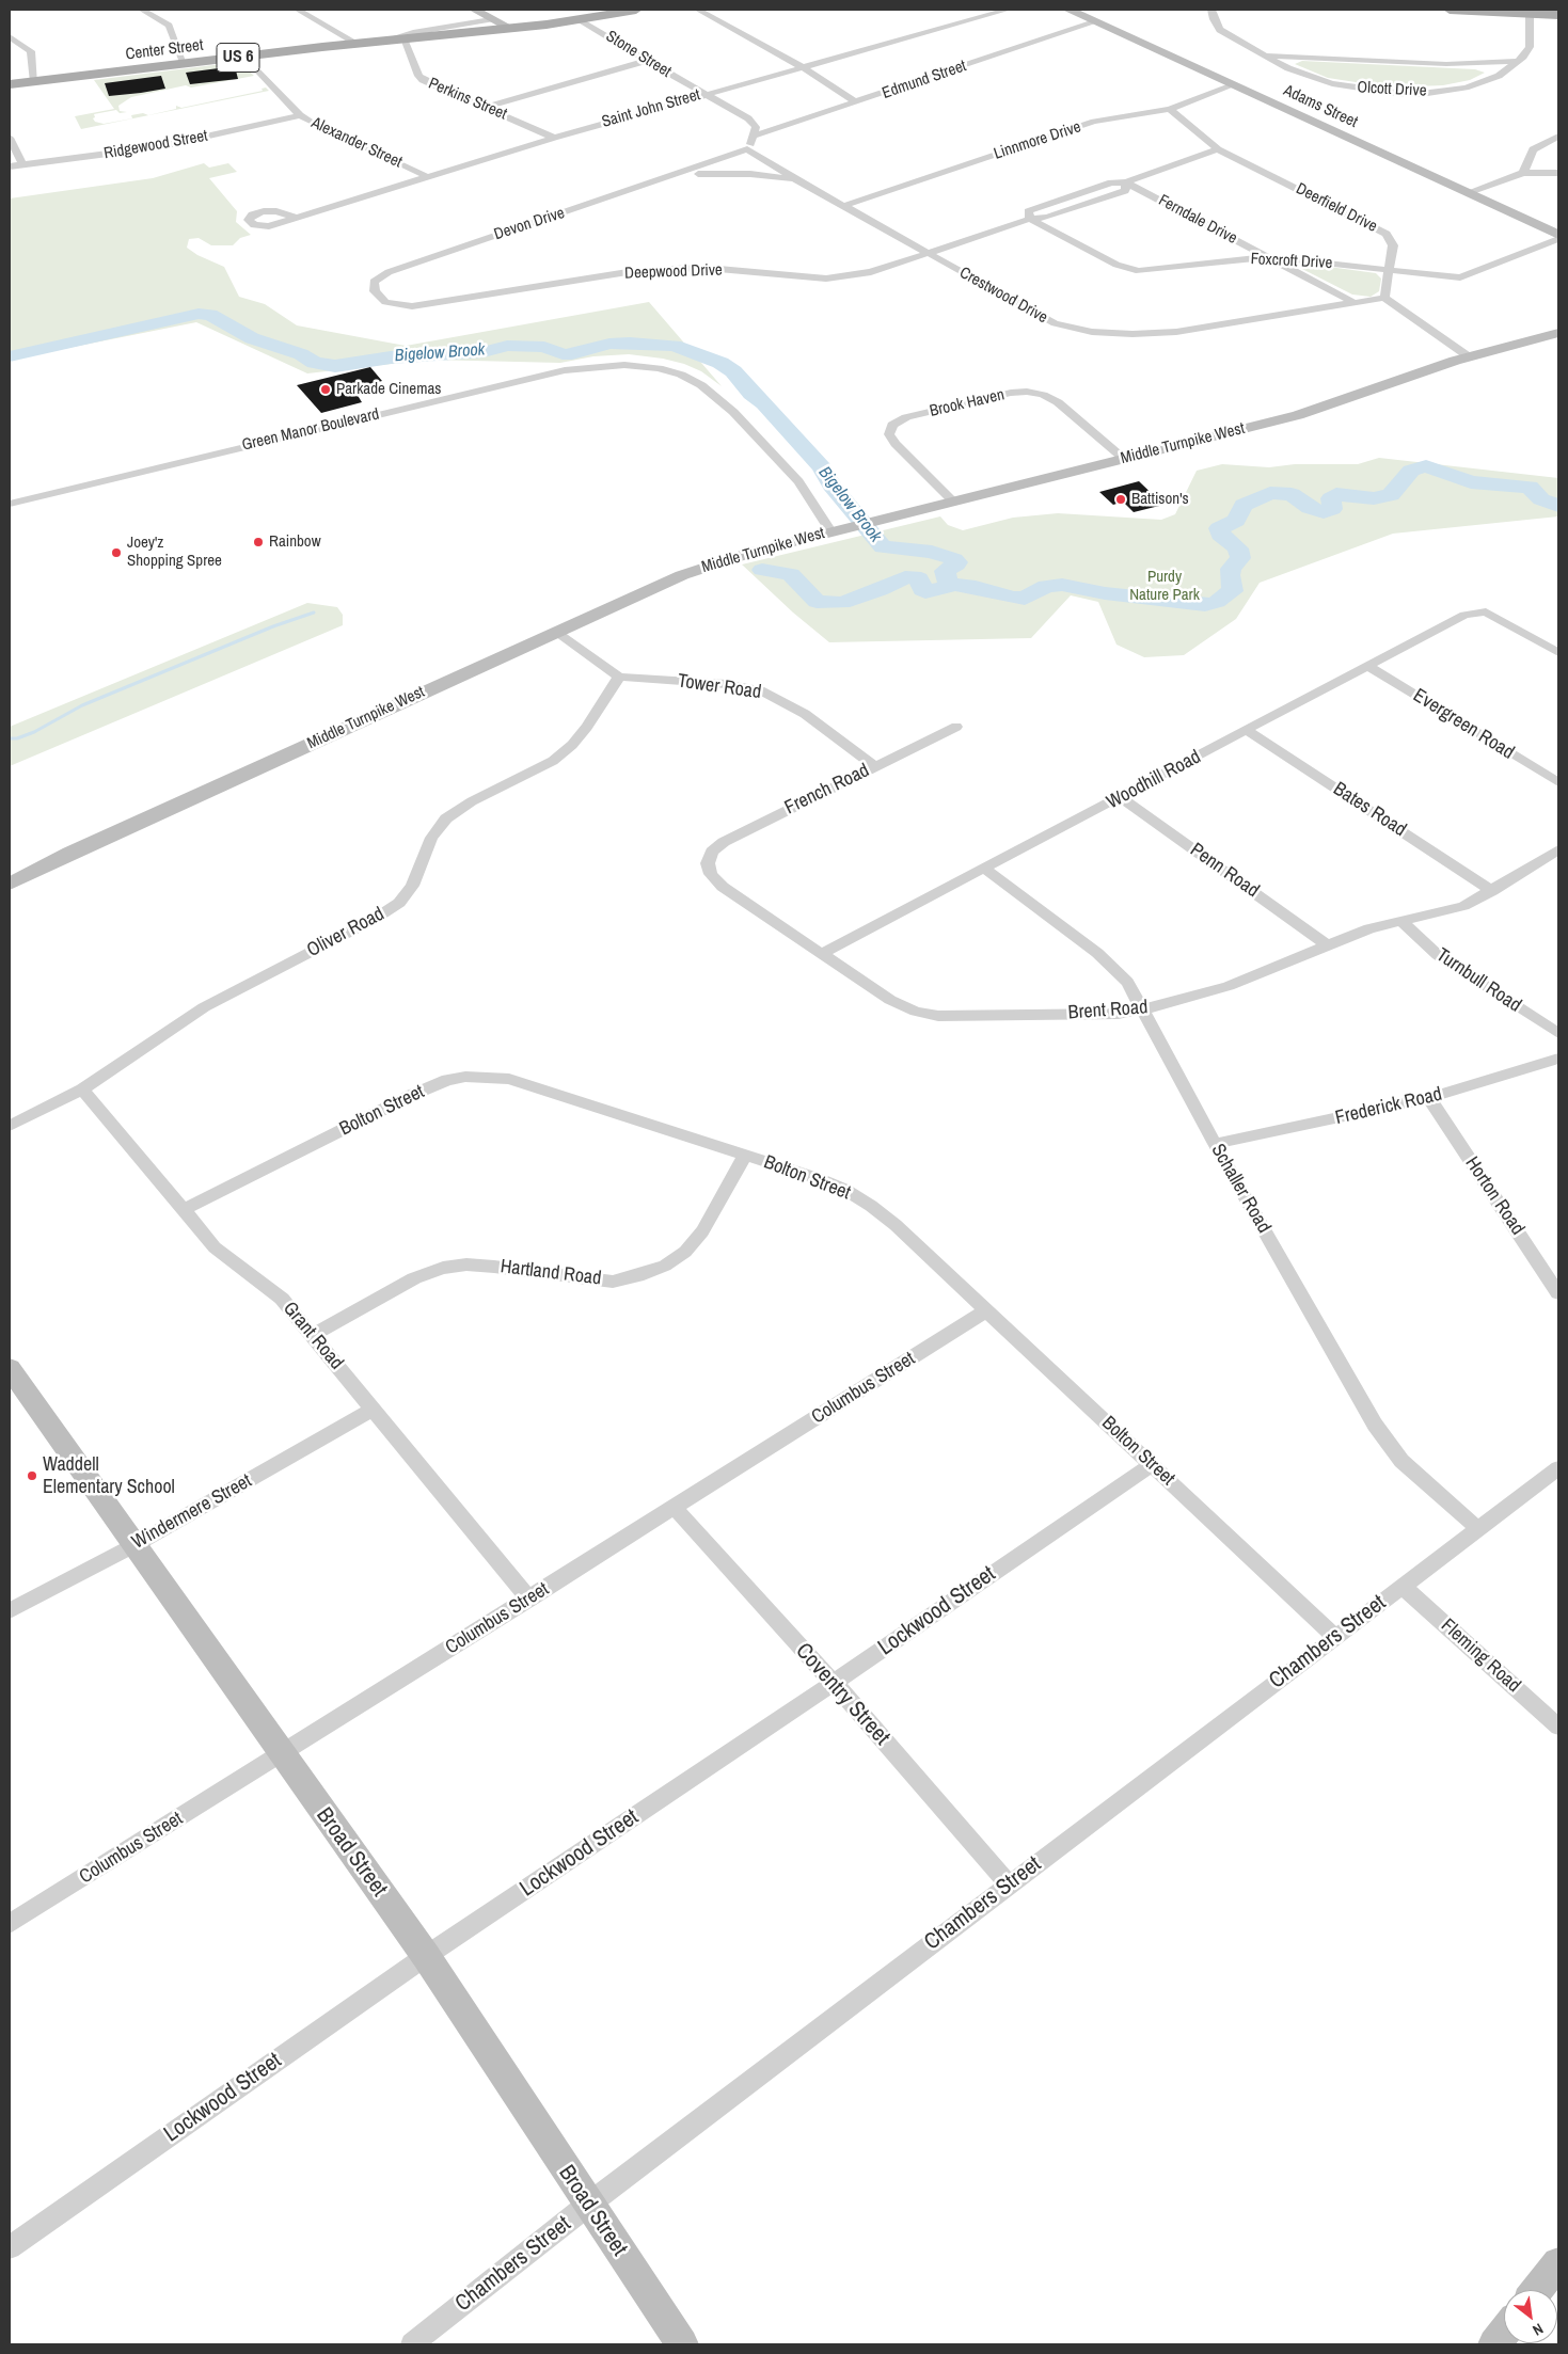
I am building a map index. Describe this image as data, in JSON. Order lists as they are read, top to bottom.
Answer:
{
  "streets": {
    "main road": [
      "Center Street",
      "US 6",
      "Adams Street",
      "Middle Turnpike West",
      "Broad Street"
    ],
    "street": [
      "Stone Street",
      "Edmund Street",
      "Olcott Drive",
      "Perkins Street",
      "Saint John Street",
      "Linnmore Drive",
      "Alexander Street",
      "Ridgewood Street",
      "Deerfield Drive",
      "Ferndale Drive",
      "Devon Drive",
      "Foxcroft Drive",
      "Deepwood Drive",
      "Crestwood Drive",
      "Brook Haven",
      "Green Manor Boulevard",
      "Tower Road",
      "Evergreen Road",
      "Woodhill Road",
      "French Road",
      "Bates Road",
      "Penn Road",
      "Oliver Road",
      "Turnbull Road",
      "Brent Road",
      "Frederick Road",
      "Bolton Street",
      "Schaller Road",
      "Horton Road",
      "Hartland Road",
      "Grant Road",
      "Columbus Street",
      "Windermere Street",
      "Lockwood Street",
      "Chambers Street",
      "Fleming Road",
      "Coventry Street"
    ]
  },
  "crossings": [
    ["Center Street", "Stone Street"],
    ["Center Street", "Perkins Street"],
    ["Center Street", "Alexander Street"],
    ["Stone Street", "Edmund Street"],
    ["Stone Street", "Saint John Street"],
    ["Edmund Street", "Adams Street"],
    ["Perkins Street", "Saint John Street"],
    ["Adams Street", "Linnmore Drive"],
    ["Adams Street", "Foxcroft Drive"],
    ["Saint John Street", "Alexander Street"],
    ["Linnmore Drive", "Deerfield Drive"],
    ["Linnmore Drive", "Crestwood Drive"],
    ["Alexander Street", "Ridgewood Street"],
    ["Deerfield Drive", "Foxcroft Drive"],
    ["Deerfield Drive", "Deepwood Drive"],
    ["Deerfield Drive", "Crestwood Drive"],
    ["Ferndale Drive", "Foxcroft Drive"],
    ["Ferndale Drive", "Deepwood Drive"],
    ["Ferndale Drive", "Crestwood Drive"],
    ["Devon Drive", "Deepwood Drive"],
    ["Devon Drive", "Crestwood Drive"],
    ["Foxcroft Drive", "Deepwood Drive"],
    ["Deepwood Drive", "Crestwood Drive"],
    ["Brook Haven", "Middle Turnpike West"],
    ["Green Manor Boulevard", "Middle Turnpike West"],
    ["Tower Road", "French Road"],
    ["Tower Road", "Oliver Road"],
    ["Evergreen Road", "Woodhill Road"],
    ["Woodhill Road", "Bates Road"],
    ["Woodhill Road", "Penn Road"],
    ["Woodhill Road", "Brent Road"],
    ["Woodhill Road", "Schaller Road"],
    ["French Road", "Brent Road"],
    ["Bates Road", "Brent Road"],
    ["Penn Road", "Brent Road"],
    ["Oliver Road", "Grant Road"],
    ["Turnbull Road", "Brent Road"],
    ["Brent Road", "Schaller Road"],
    ["Frederick Road", "Schaller Road"],
    ["Frederick Road", "Horton Road"],
    ["Bolton Street", "Hartland Road"],
    ["Bolton Street", "Grant Road"],
    ["Bolton Street", "Columbus Street"],
    ["Bolton Street", "Lockwood Street"],
    ["Bolton Street", "Chambers Street"],
    ["Schaller Road", "Chambers Street"],
    ["Hartland Road", "Grant Road"],
    ["Grant Road", "Columbus Street"],
    ["Grant Road", "Windermere Street"],
    ["Columbus Street", "Coventry Street"],
    ["Columbus Street", "Broad Street"],
    ["Windermere Street", "Broad Street"],
    ["Lockwood Street", "Coventry Street"],
    ["Lockwood Street", "Broad Street"],
    ["Chambers Street", "Fleming Road"],
    ["Chambers Street", "Coventry Street"],
    ["Chambers Street", "Broad Street"]
  ],
  "water": ["Bigelow Brook"],
  "parks": ["Purdy Nature Park"],
  "places": [
    "Parkade Cinemas",
    "Battison's",
    "Rainbow",
    "Joey'z Shopping Spree",
    "Waddell Elementary School"
  ],
  "north": "bottom right"
}
